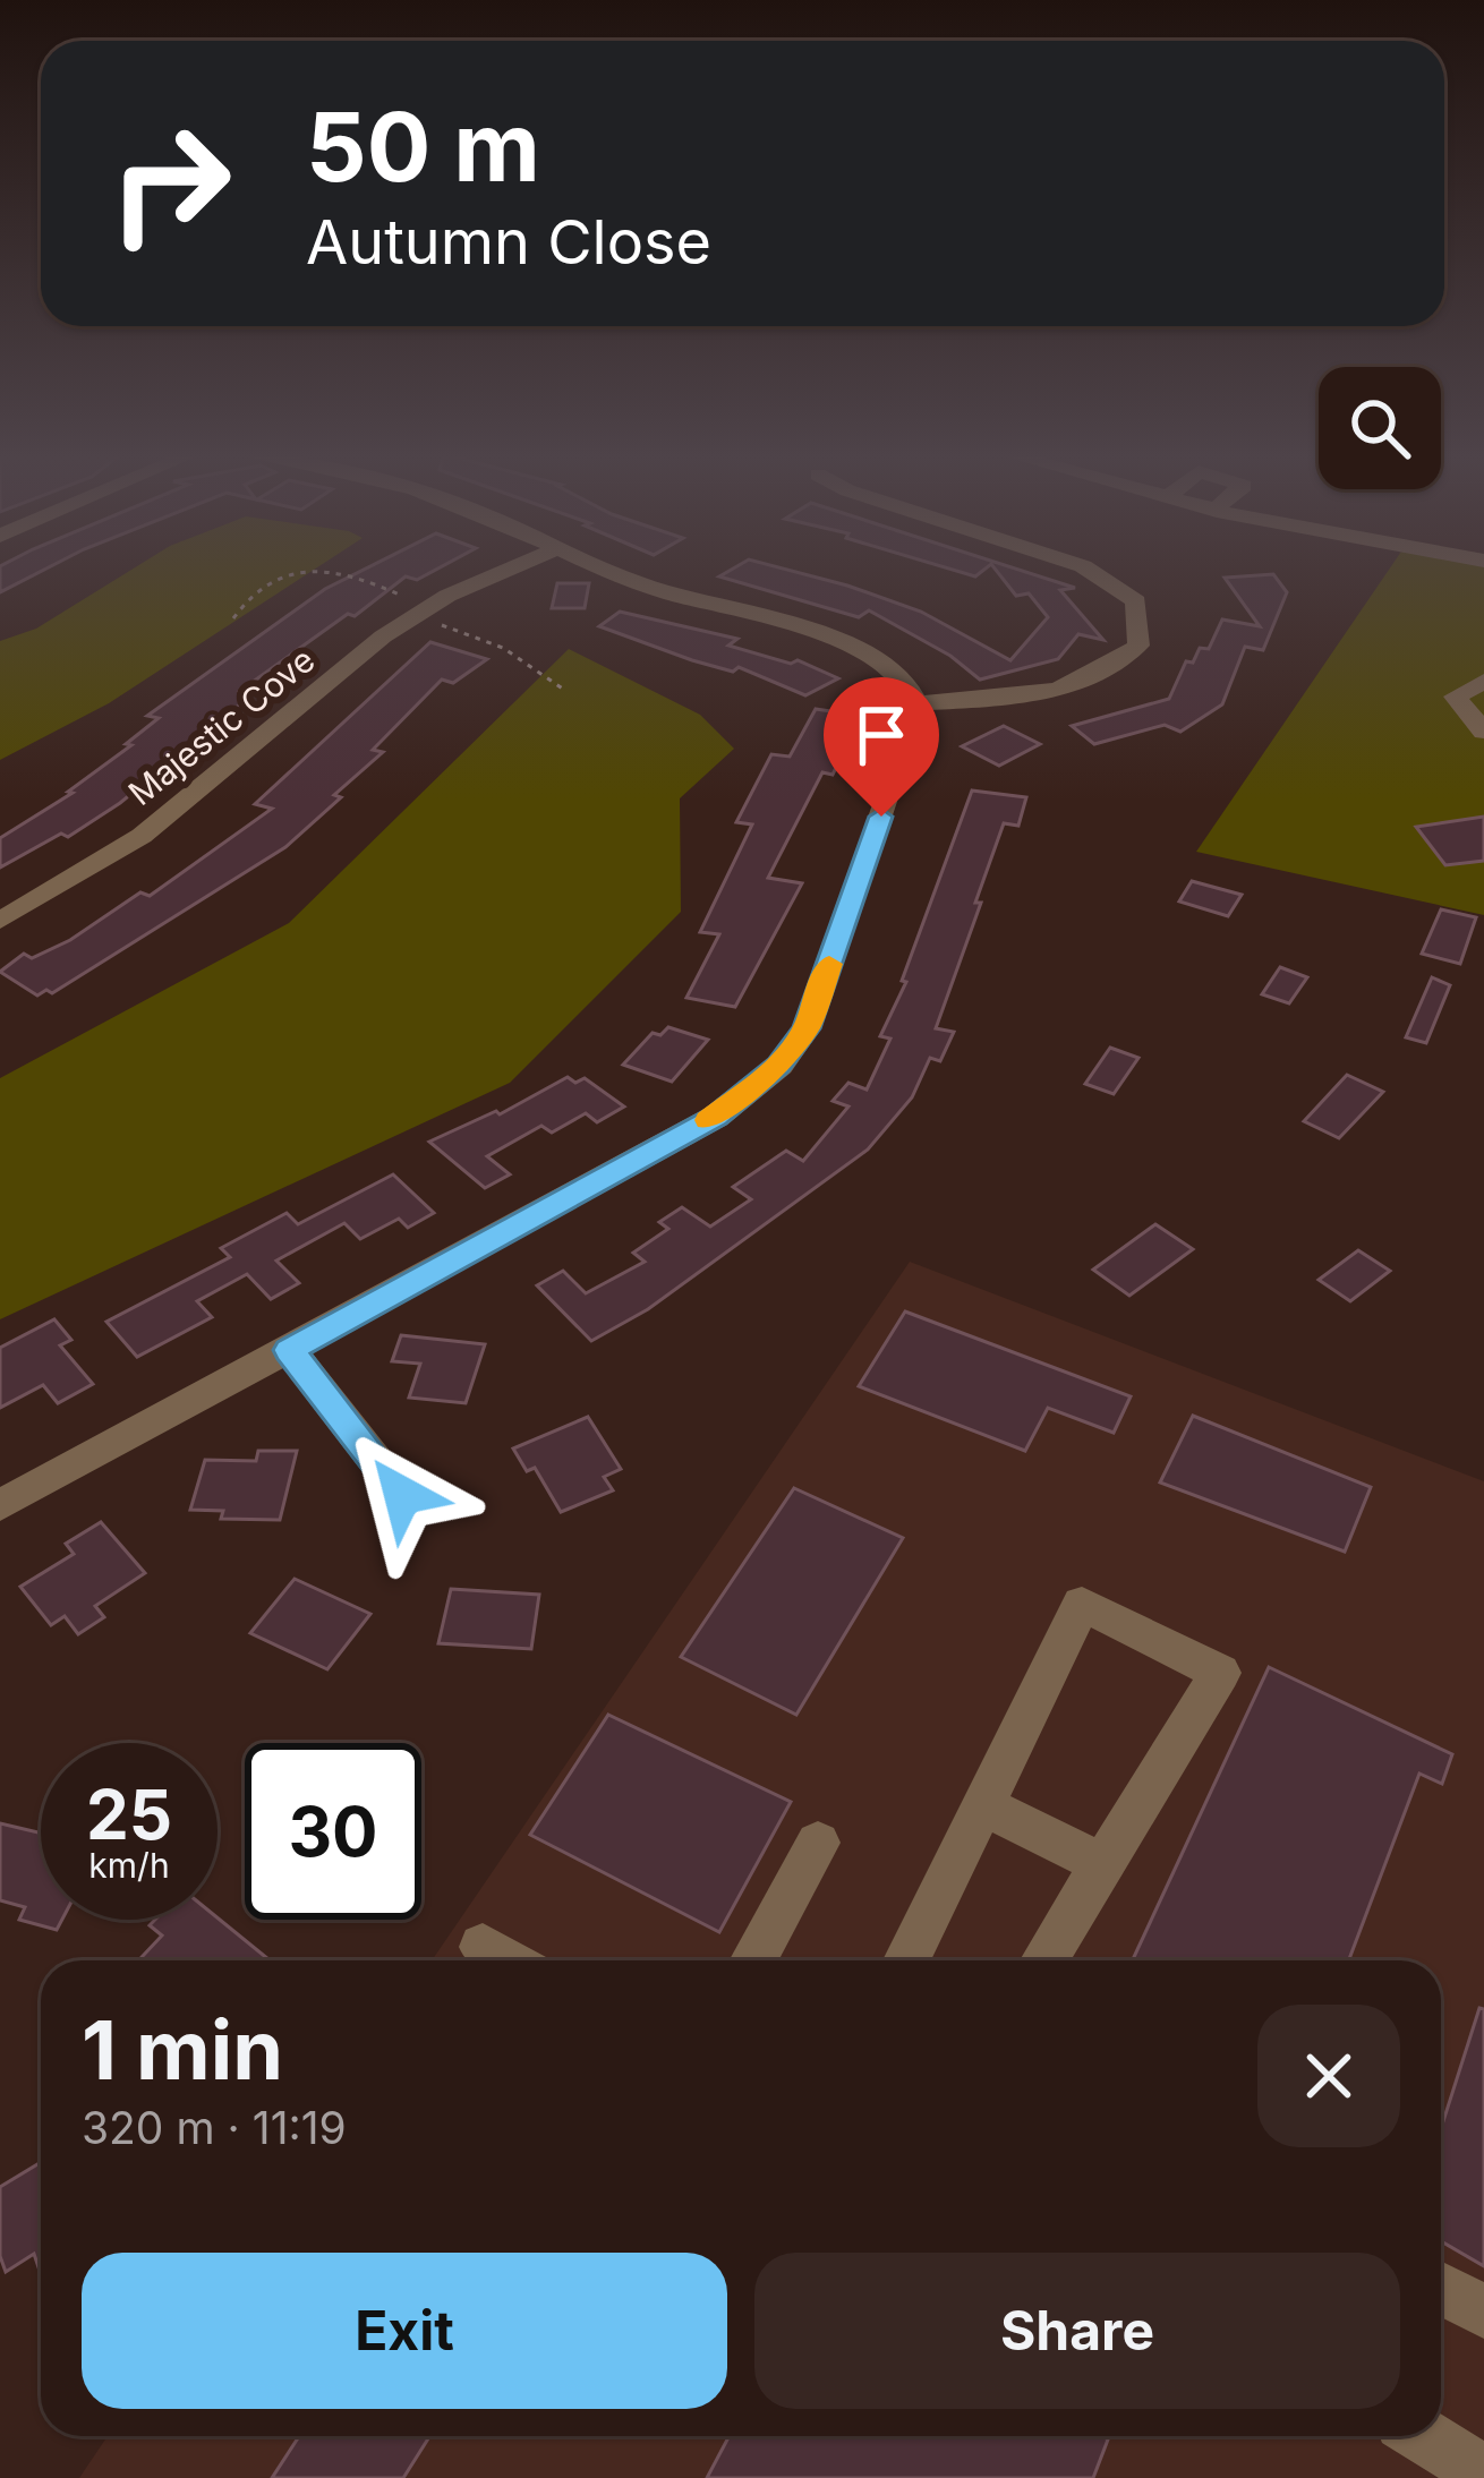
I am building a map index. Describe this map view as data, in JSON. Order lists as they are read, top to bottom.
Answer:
{
  "streets": {
    "street": ["Majestic Cove"]
  },
  "page": {
    "turn": ["50 m", "Autumn Close"],
    "speed": "25 km/h",
    "limit": "30",
    "heading": ["1 min", "320 m · 11:19"],
    "buttons": ["Exit", "Share"]
  }
}
